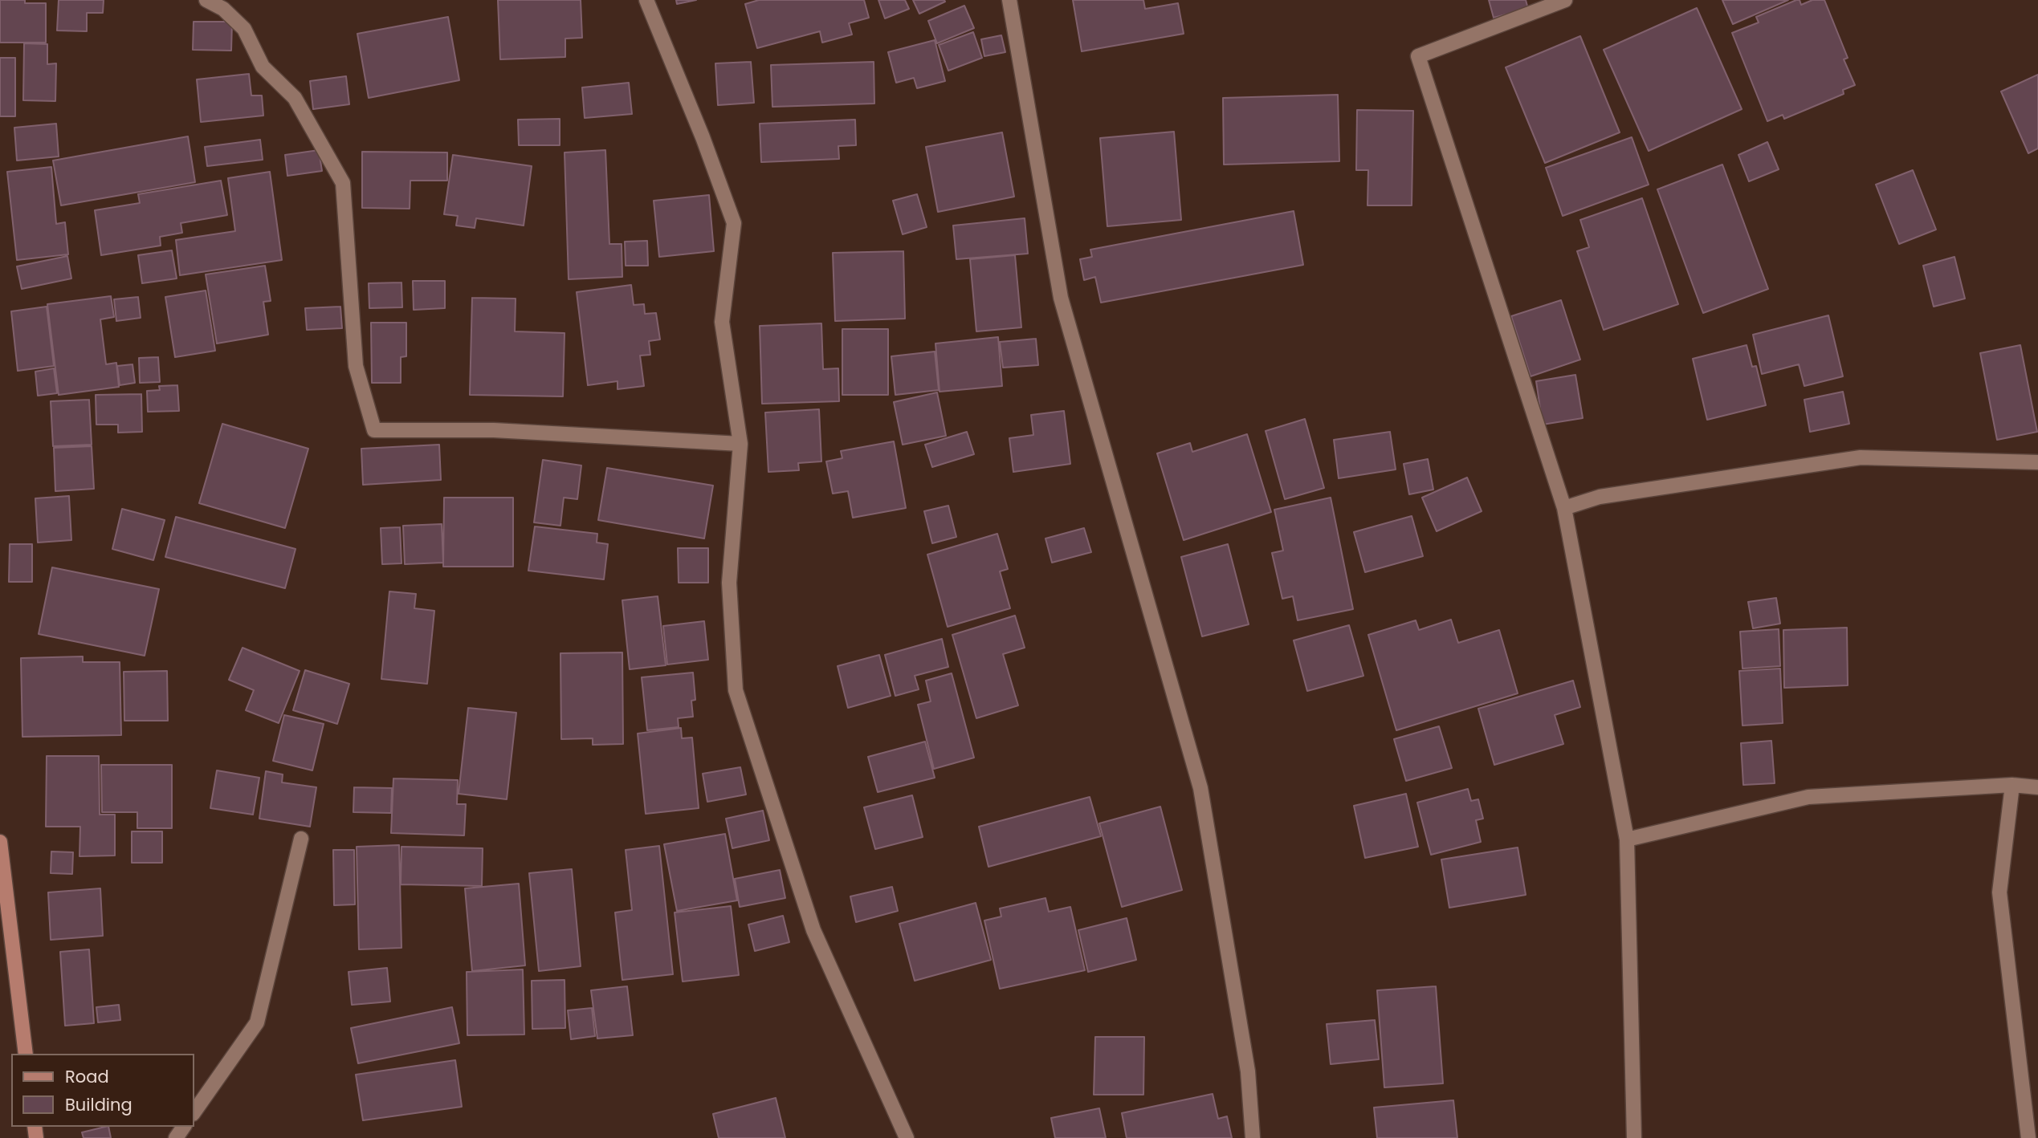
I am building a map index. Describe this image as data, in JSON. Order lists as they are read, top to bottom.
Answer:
{
  "legend": ["Road", "Building"]
}
